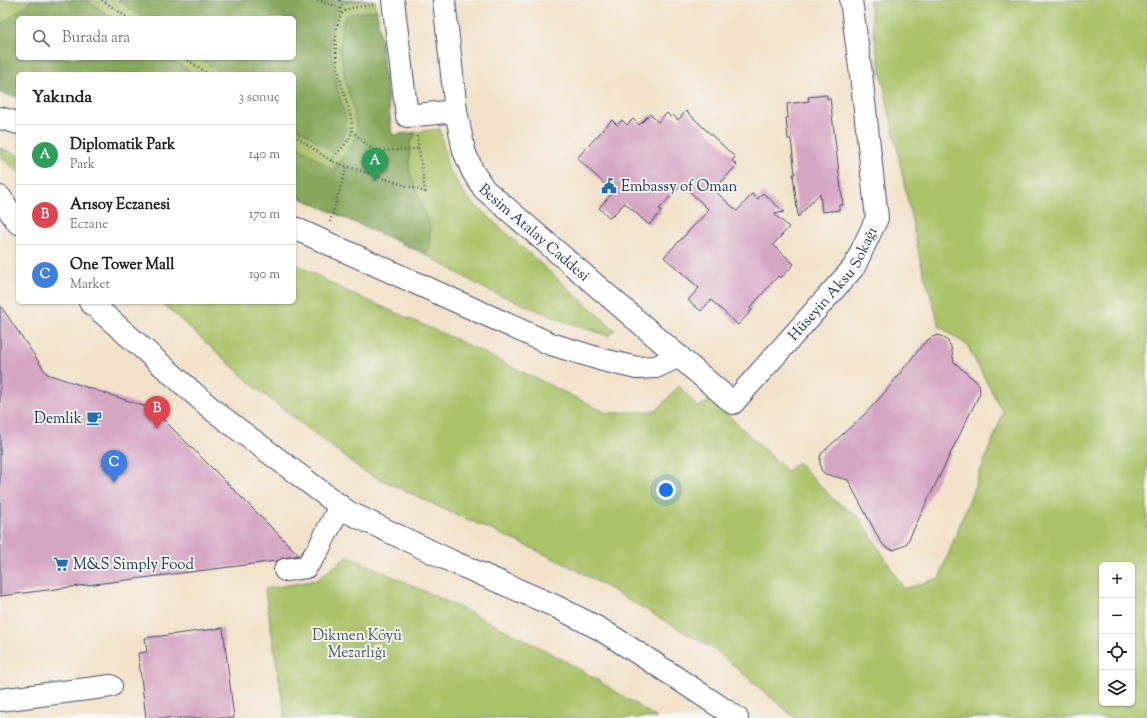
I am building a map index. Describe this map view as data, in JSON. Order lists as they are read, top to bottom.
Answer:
{
  "streets": {
    "street": ["Besim Atalay Caddesi", "Hüseyin Aksu Sokağı"]
  },
  "crossings": [
    ["Besim Atalay Caddesi", "Hüseyin Aksu Sokağı"]
  ],
  "parks": ["Dikmen Köyü Mezarlığı"],
  "places": {
    "public building": ["Embassy of Oman"],
    "cafe": ["Demlik"],
    "supermarket": ["M&S Simply Food"]
  },
  "page": {
    "search": "Burada ara",
    "heading": ["Yakında", "3 sonuç"],
    "list": [
      {
        "mark": "A",
        "name": "Diplomatik Park",
        "note": "Park",
        "value": "140 m"
      },
      {
        "mark": "B",
        "name": "Arısoy Eczanesi",
        "note": "Eczane",
        "value": "170 m"
      },
      {
        "mark": "C",
        "name": "One Tower Mall",
        "note": "Market",
        "value": "190 m"
      }
    ],
    "pins": ["A", "B", "C"],
    "map_buttons": ["+", "−"]
  }
}
